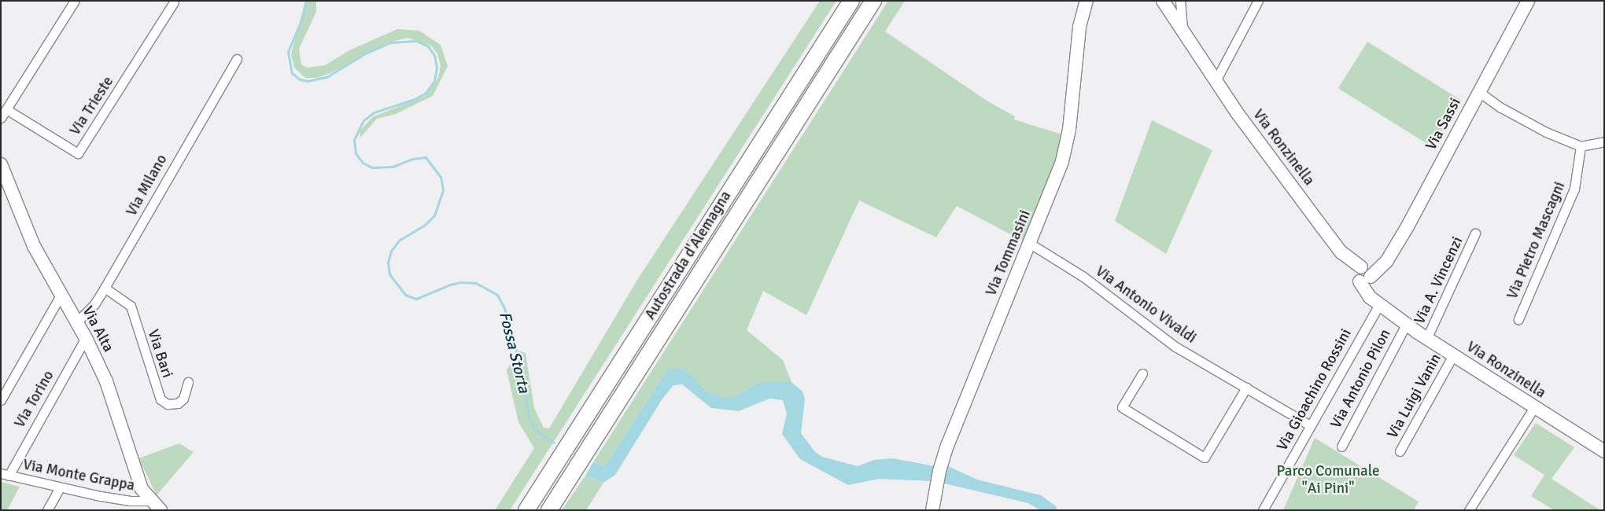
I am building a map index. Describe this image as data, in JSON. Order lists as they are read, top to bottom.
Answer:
{
  "streets": {
    "highway": ["Autostrada d'Alemagna"],
    "street": [
      "Via Trieste",
      "Via Sassi",
      "Via Ronzinella",
      "Via Milano",
      "Via Pietro Mascagni",
      "Via Tommasini",
      "Via A. Vincenzi",
      "Via Antonio Vivaldi",
      "Via Alta",
      "Via Bari",
      "Via Antonio Pilon",
      "Via Gioachino Rossini",
      "Via Luigi Vanin",
      "Via Torino",
      "Via Monte Grappa"
    ]
  },
  "crossings": [
    ["Via Sassi", "Via Ronzinella"],
    ["Via Ronzinella", "Via A. Vincenzi"],
    ["Via Ronzinella", "Via Antonio Pilon"],
    ["Via Ronzinella", "Via Gioachino Rossini"],
    ["Via Ronzinella", "Via Luigi Vanin"],
    ["Via Milano", "Via Alta"],
    ["Via Milano", "Via Bari"],
    ["Via Tommasini", "Via Antonio Vivaldi"],
    ["Via Antonio Vivaldi", "Via Gioachino Rossini"],
    ["Via Alta", "Via Torino"],
    ["Via Alta", "Via Monte Grappa"],
    ["Via Torino", "Via Monte Grappa"]
  ],
  "water": ["Fossa Storta"],
  "parks": ["Parco Comunale \"Ai Pini\""]
}
